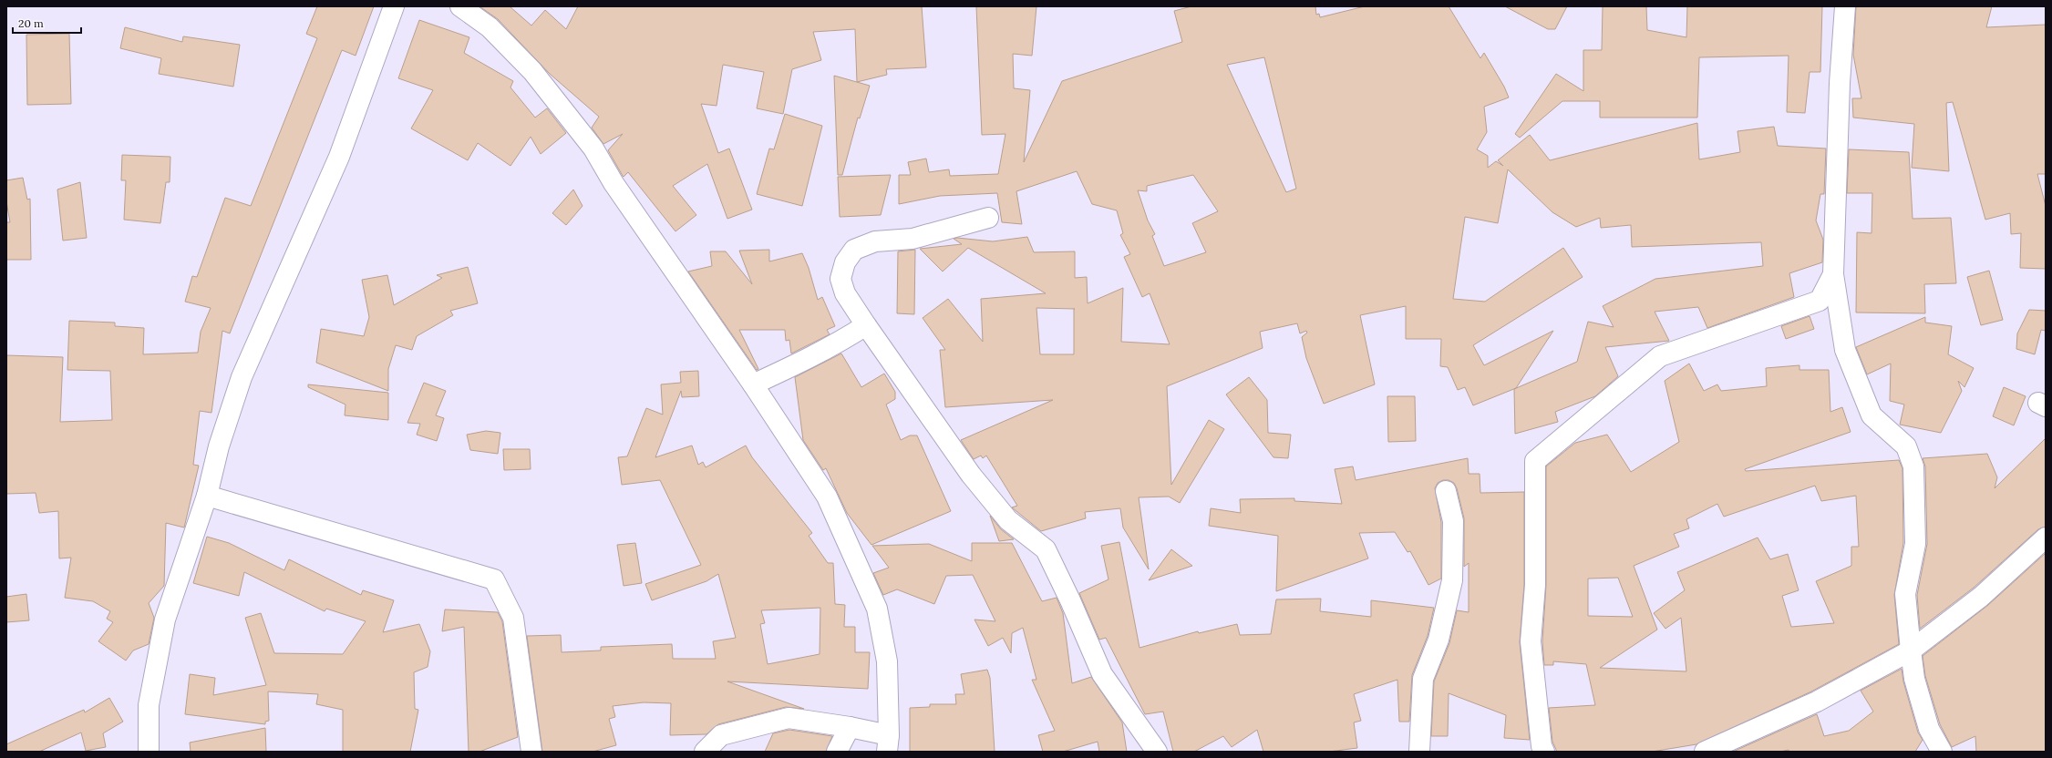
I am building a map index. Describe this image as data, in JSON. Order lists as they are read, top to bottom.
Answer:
{
  "scale_bar": "20 m"
}
